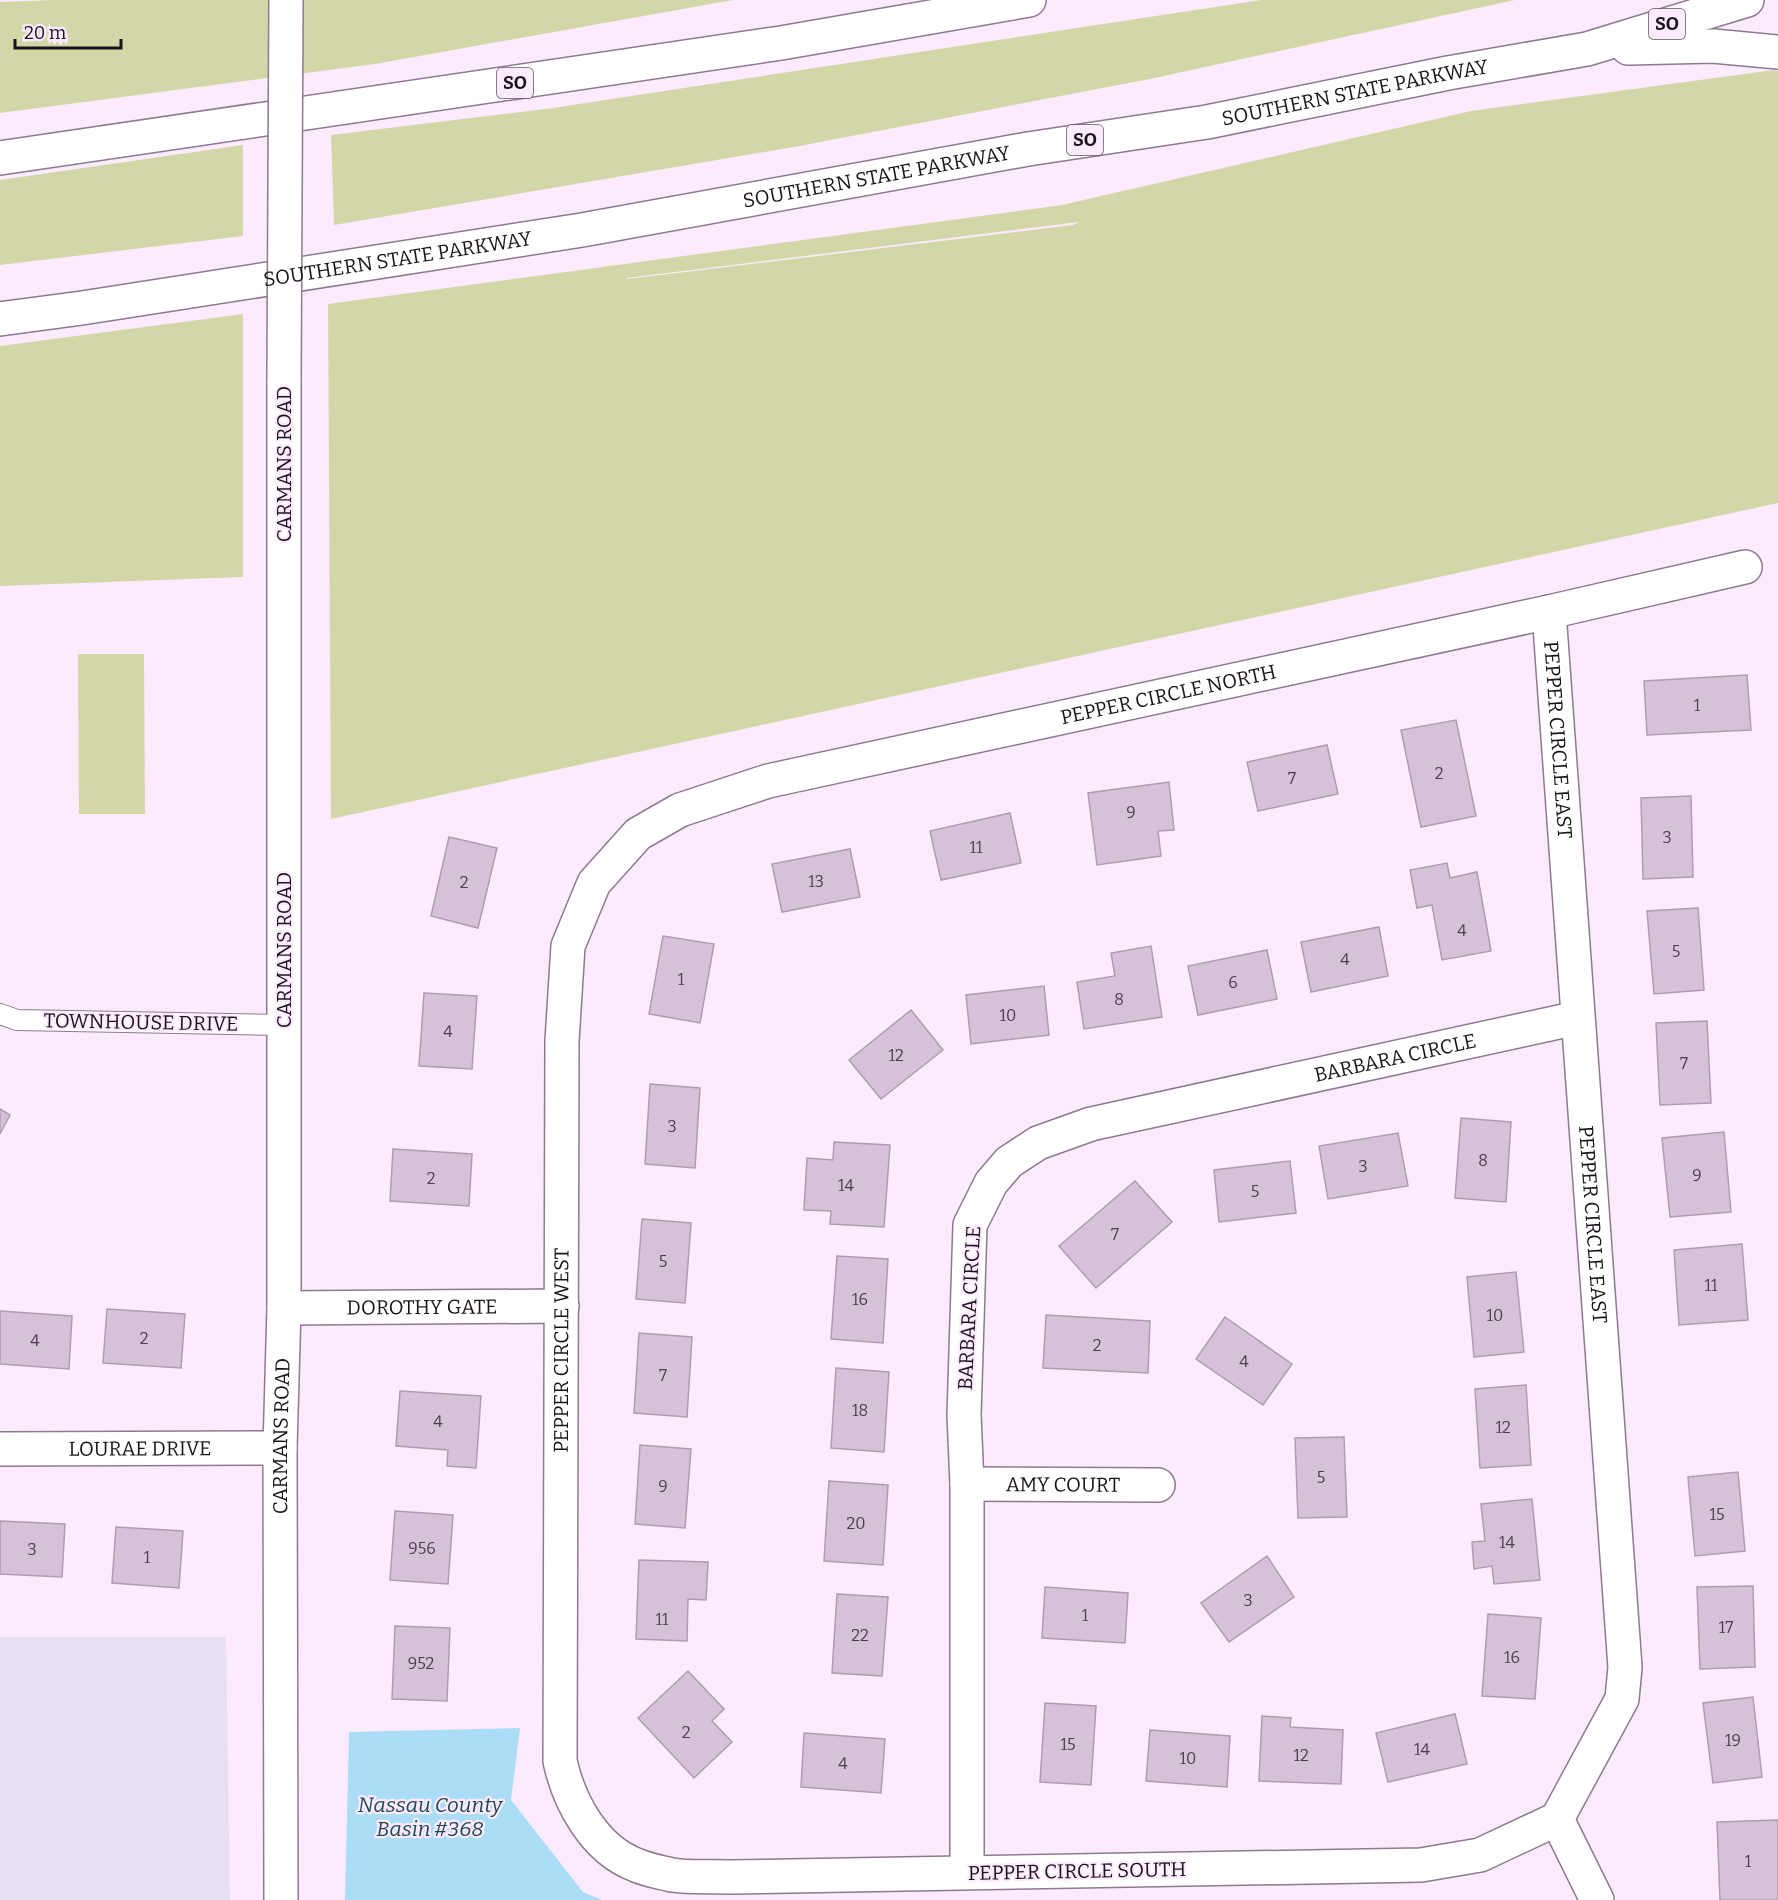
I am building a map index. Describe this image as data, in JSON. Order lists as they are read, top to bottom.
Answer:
{
  "streets": {
    "main road": [
      "SO",
      "SOUTHERN STATE PARKWAY",
      "CARMANS ROAD",
      "PEPPER CIRCLE NORTH",
      "PEPPER CIRCLE EAST",
      "BARBARA CIRCLE",
      "DOROTHY GATE",
      "PEPPER CIRCLE WEST",
      "LOURAE DRIVE",
      "AMY COURT",
      "PEPPER CIRCLE SOUTH"
    ],
    "lane": ["TOWNHOUSE DRIVE"]
  },
  "crossings": [
    ["CARMANS ROAD", "TOWNHOUSE DRIVE"],
    ["CARMANS ROAD", "DOROTHY GATE"],
    ["CARMANS ROAD", "LOURAE DRIVE"],
    ["PEPPER CIRCLE NORTH", "PEPPER CIRCLE EAST"],
    ["PEPPER CIRCLE NORTH", "PEPPER CIRCLE WEST"],
    ["PEPPER CIRCLE EAST", "BARBARA CIRCLE"],
    ["PEPPER CIRCLE EAST", "PEPPER CIRCLE SOUTH"],
    ["BARBARA CIRCLE", "AMY COURT"],
    ["BARBARA CIRCLE", "PEPPER CIRCLE SOUTH"],
    ["DOROTHY GATE", "PEPPER CIRCLE WEST"],
    ["PEPPER CIRCLE WEST", "PEPPER CIRCLE SOUTH"]
  ],
  "water": ["Nassau County Basin #368"],
  "house_numbers": [
    "1",
    "2",
    "7",
    "9",
    "3",
    "11",
    "13",
    "2",
    "4",
    "5",
    "4",
    "1",
    "6",
    "8",
    "10",
    "4",
    "12",
    "7",
    "3",
    "8",
    "3",
    "9",
    "2",
    "14",
    "5",
    "7",
    "5",
    "11",
    "16",
    "10",
    "2",
    "4",
    "2",
    "4",
    "7",
    "18",
    "4",
    "12",
    "5",
    "9",
    "15",
    "20",
    "14",
    "956",
    "3",
    "1",
    "3",
    "1",
    "11",
    "17",
    "22",
    "16",
    "952",
    "2",
    "19",
    "15",
    "14",
    "12",
    "10",
    "4",
    "1"
  ],
  "scale_bar": "20 m"
}
